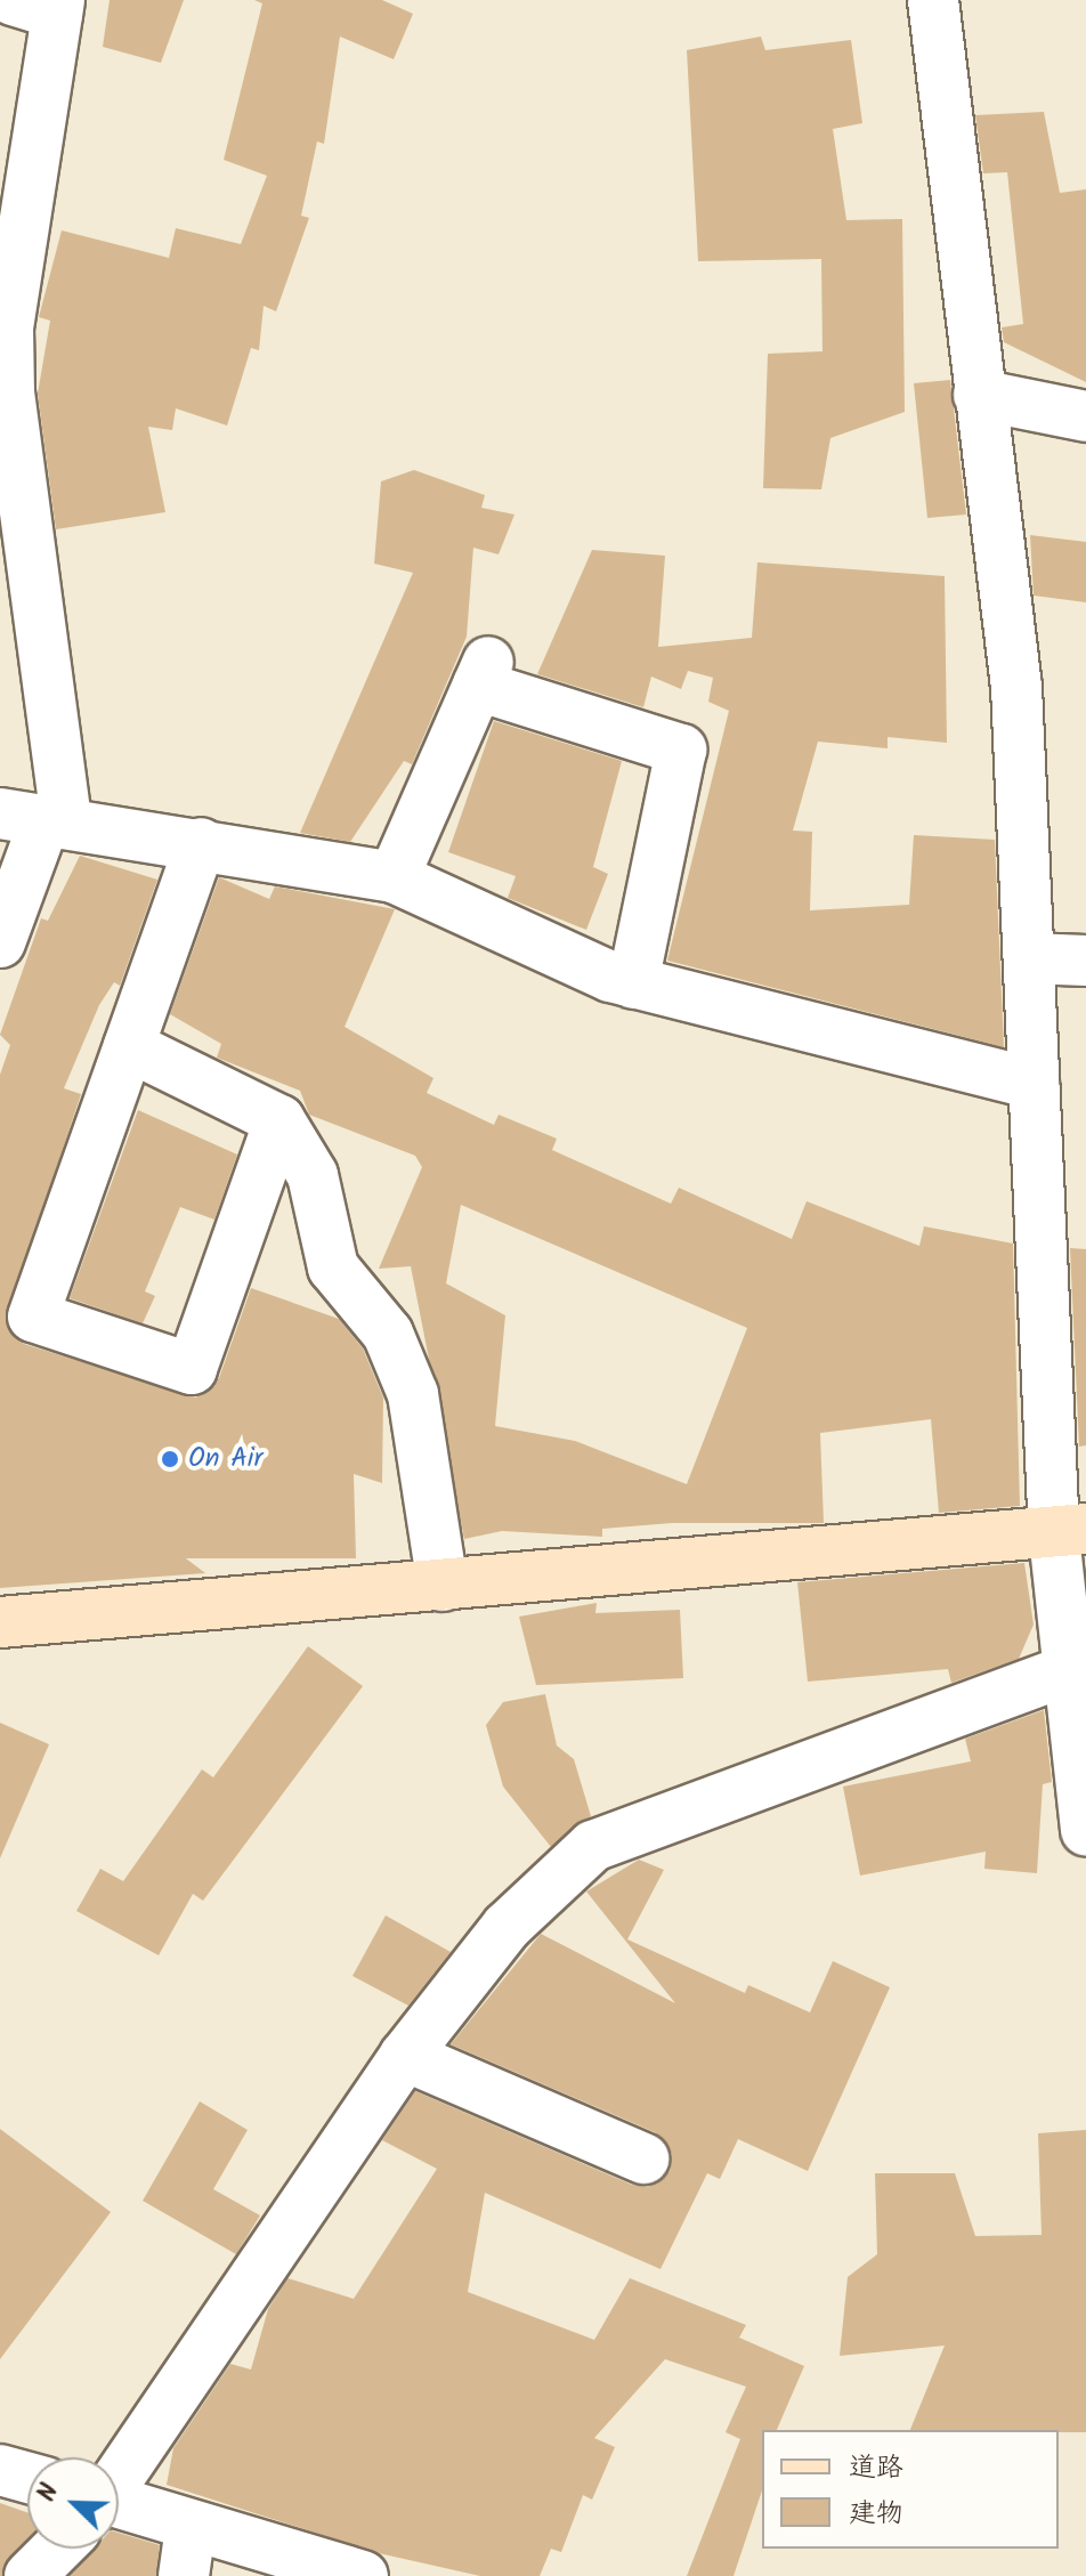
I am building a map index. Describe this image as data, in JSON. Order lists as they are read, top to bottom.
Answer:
{
  "places": ["On Air"],
  "legend": ["道路", "建物"],
  "north": "top left"
}
